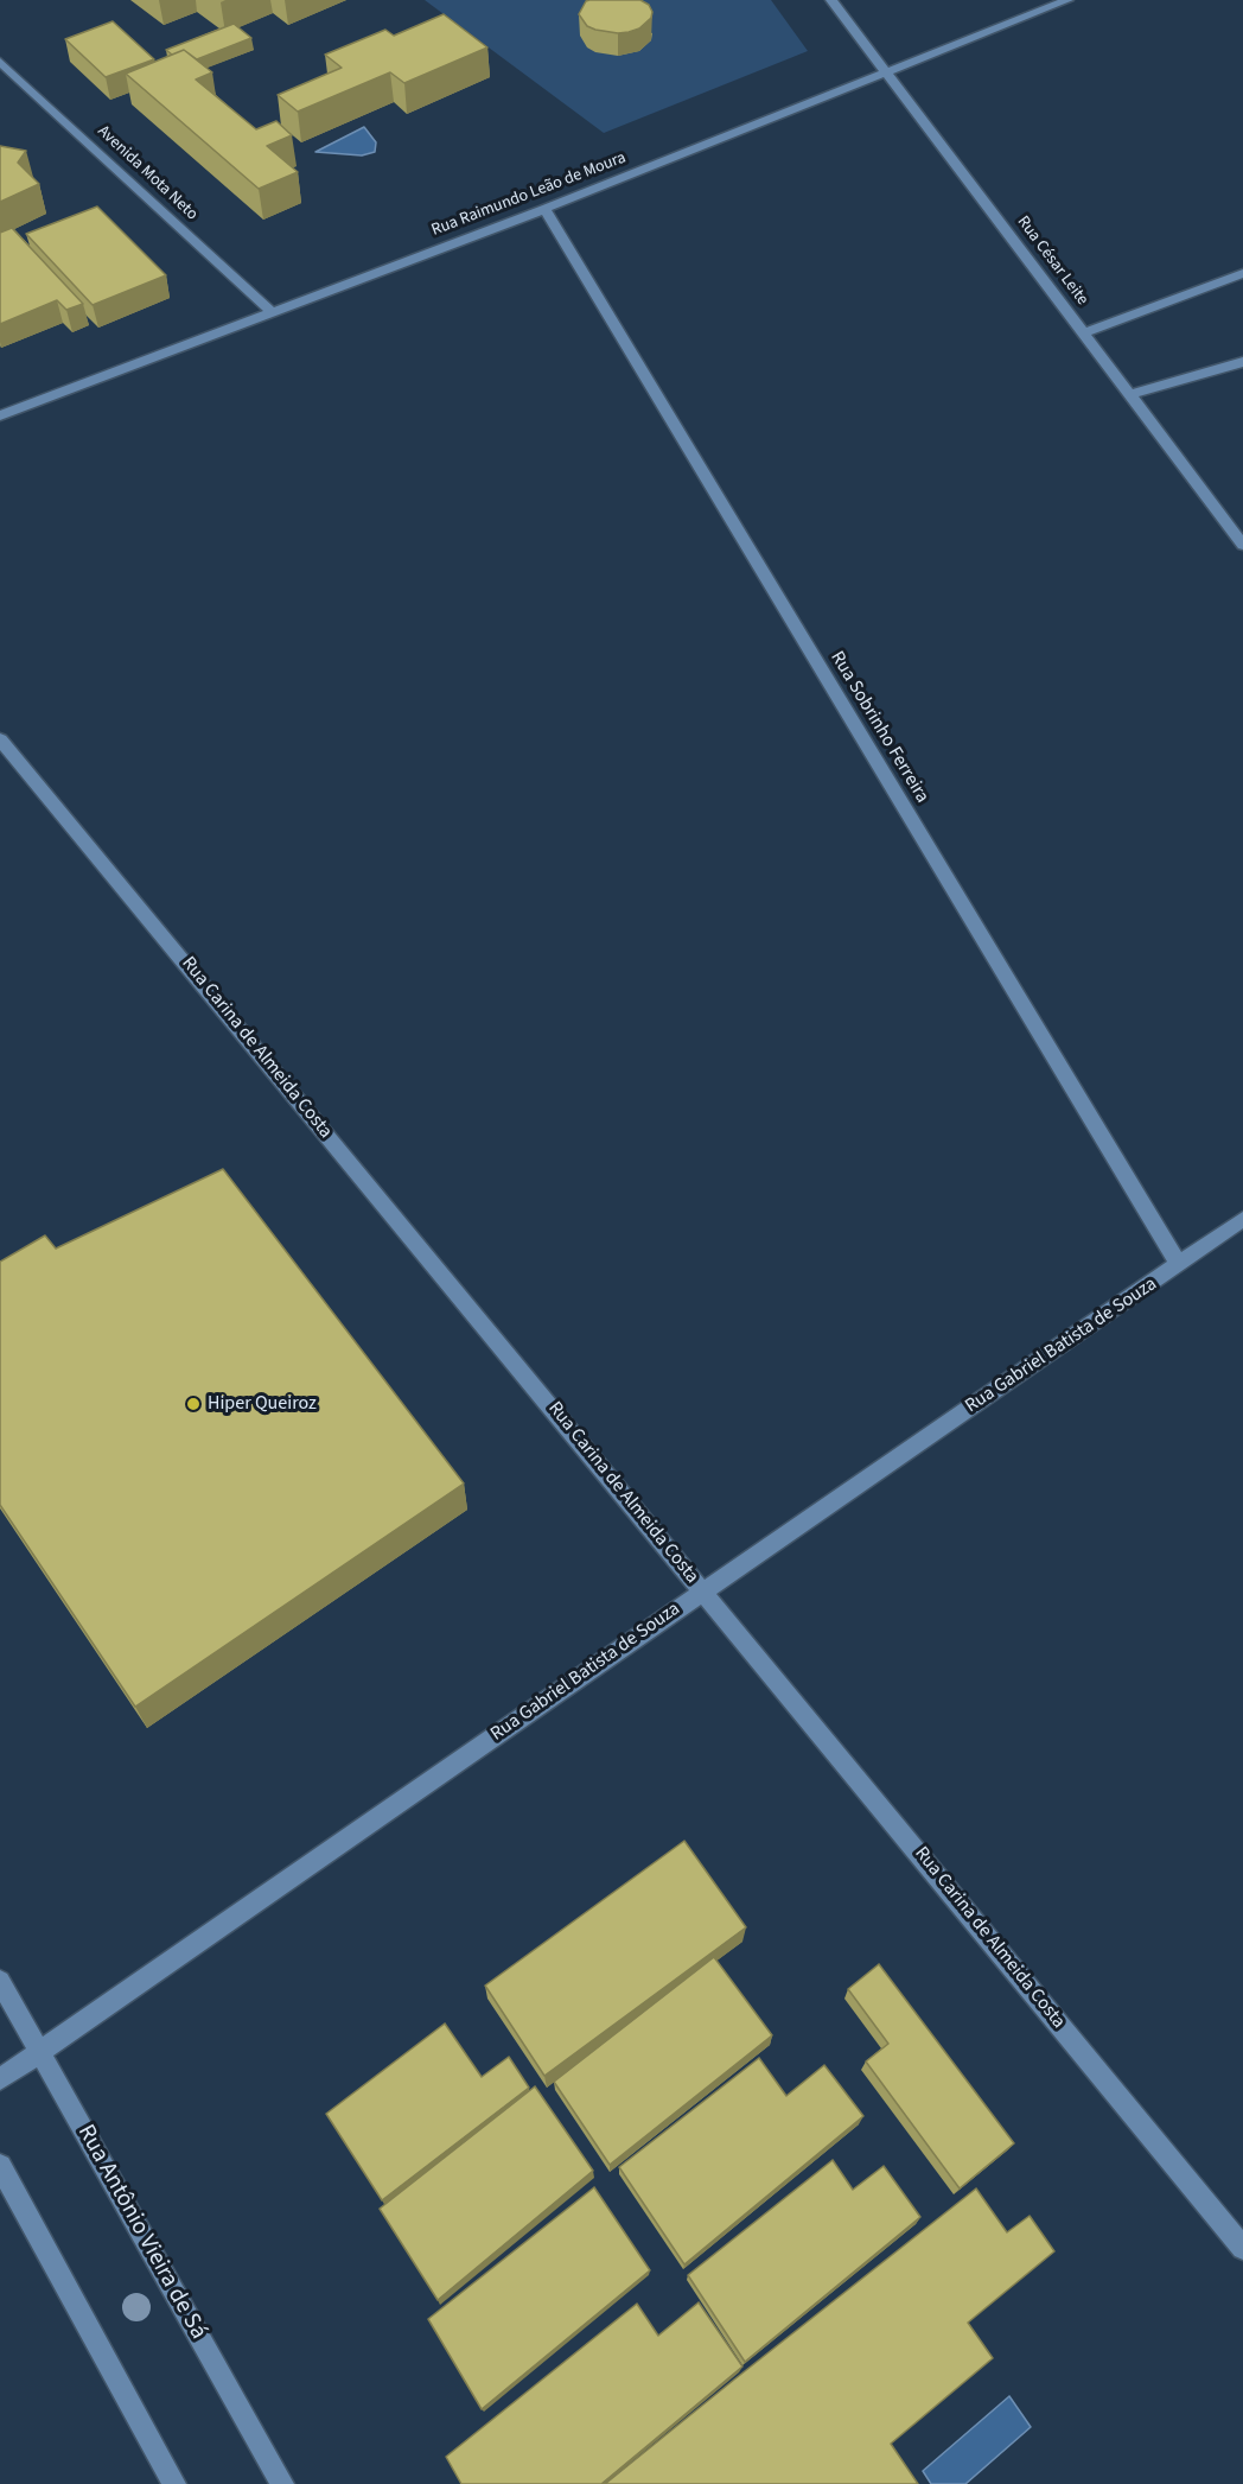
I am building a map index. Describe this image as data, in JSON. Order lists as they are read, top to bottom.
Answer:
{
  "streets": {
    "street": [
      "Avenida Mota Neto",
      "Rua Raimundo Leão de Moura",
      "Rua César Leite",
      "Rua Sobrinho Ferreira",
      "Rua Carina de Almeida Costa",
      "Rua Gabriel Batista de Souza",
      "Rua Antônio Vieira de Sá"
    ]
  },
  "crossings": [
    ["Avenida Mota Neto", "Rua Raimundo Leão de Moura"],
    ["Rua Raimundo Leão de Moura", "Rua César Leite"],
    ["Rua Raimundo Leão de Moura", "Rua Sobrinho Ferreira"],
    ["Rua Sobrinho Ferreira", "Rua Gabriel Batista de Souza"],
    ["Rua Carina de Almeida Costa", "Rua Gabriel Batista de Souza"],
    ["Rua Gabriel Batista de Souza", "Rua Antônio Vieira de Sá"]
  ],
  "places": ["Hiper Queiroz"]
}
